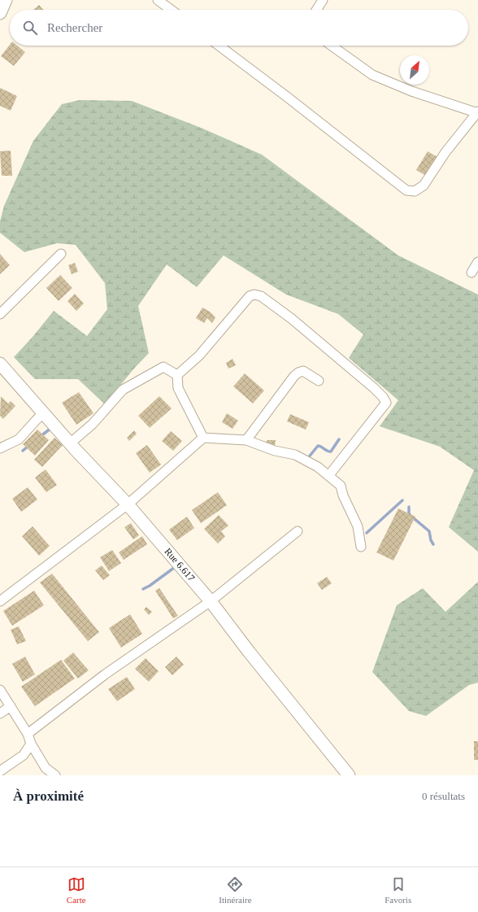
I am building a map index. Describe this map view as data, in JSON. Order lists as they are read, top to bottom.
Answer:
{
  "streets": {
    "street": ["Rue 6.617"]
  },
  "north": "top right",
  "page": {
    "search": "Rechercher",
    "heading": ["À proximité", "0 résultats"],
    "nav": ["Carte", "Itinéraire", "Favoris"]
  }
}
